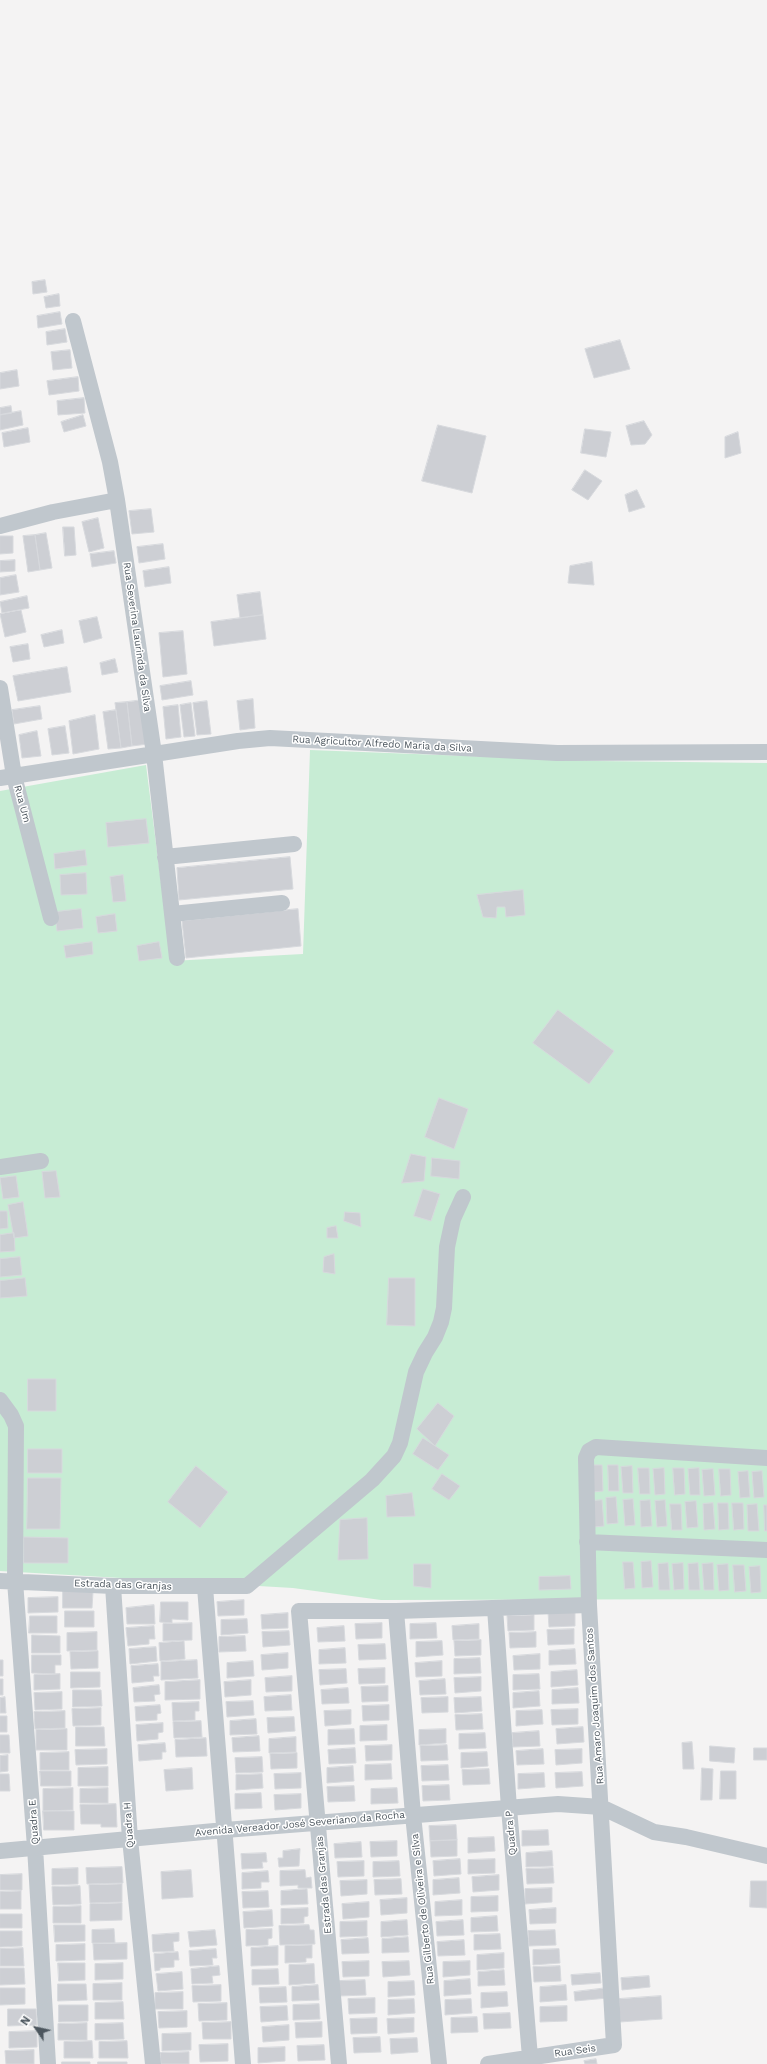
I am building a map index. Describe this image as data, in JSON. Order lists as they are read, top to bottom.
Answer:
{
  "streets": {
    "street": [
      "Rua Severina Laurinda da Silva",
      "Rua Agricultor Alfredo Maria da Silva",
      "Rua Um",
      "Estrada das Granjas",
      "Rua Amaro Joaquim dos Santos",
      "Quadra E",
      "Avenida Vereador José Severiano da Rocha",
      "Quadra H",
      "Quadra P",
      "Rua Gilberto de Oliveira e Silva",
      "Rua Seis"
    ]
  },
  "crossings": [
    ["Rua Severina Laurinda da Silva", "Rua Agricultor Alfredo Maria da Silva"],
    ["Rua Agricultor Alfredo Maria da Silva", "Rua Um"],
    ["Estrada das Granjas", "Quadra E"],
    ["Estrada das Granjas", "Avenida Vereador José Severiano da Rocha"],
    ["Estrada das Granjas", "Quadra H"],
    ["Estrada das Granjas", "Rua Gilberto de Oliveira e Silva"],
    ["Rua Amaro Joaquim dos Santos", "Avenida Vereador José Severiano da Rocha"],
    ["Rua Amaro Joaquim dos Santos", "Rua Seis"],
    ["Quadra E", "Avenida Vereador José Severiano da Rocha"],
    ["Avenida Vereador José Severiano da Rocha", "Quadra H"],
    ["Avenida Vereador José Severiano da Rocha", "Quadra P"],
    ["Avenida Vereador José Severiano da Rocha", "Rua Gilberto de Oliveira e Silva"],
    ["Quadra P", "Rua Seis"]
  ],
  "north": "top left"
}
